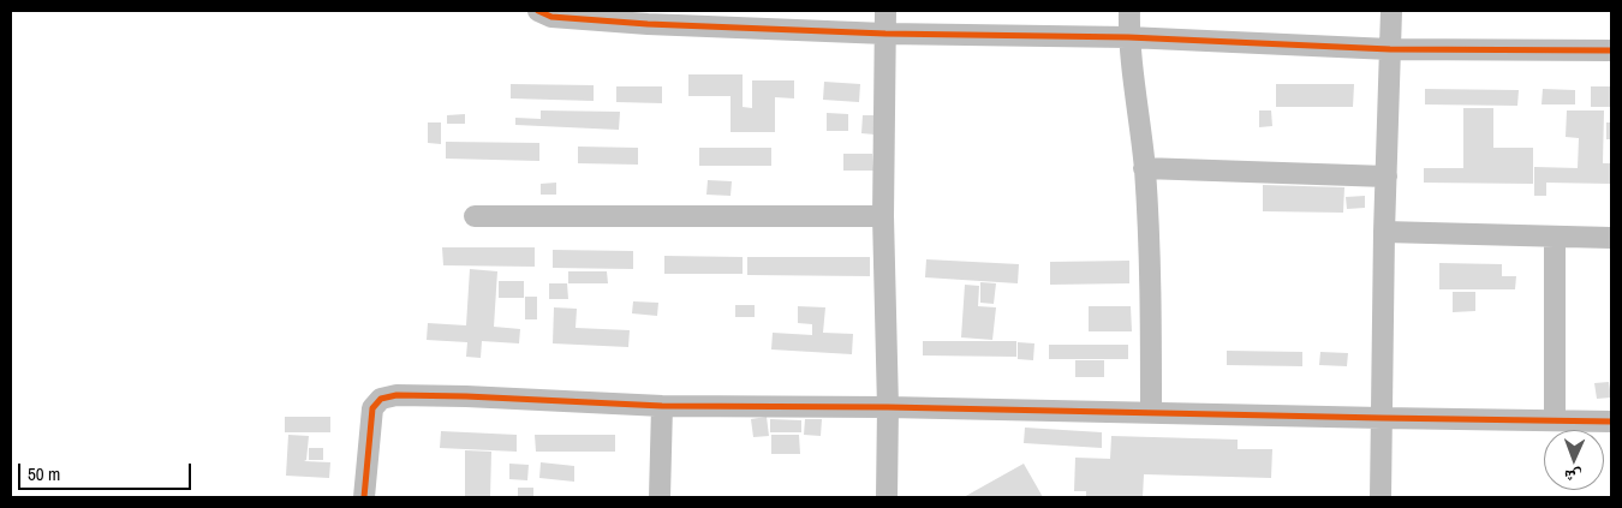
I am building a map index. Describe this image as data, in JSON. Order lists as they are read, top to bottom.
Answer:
{
  "scale_bar": "50 m",
  "north": "bottom"
}
